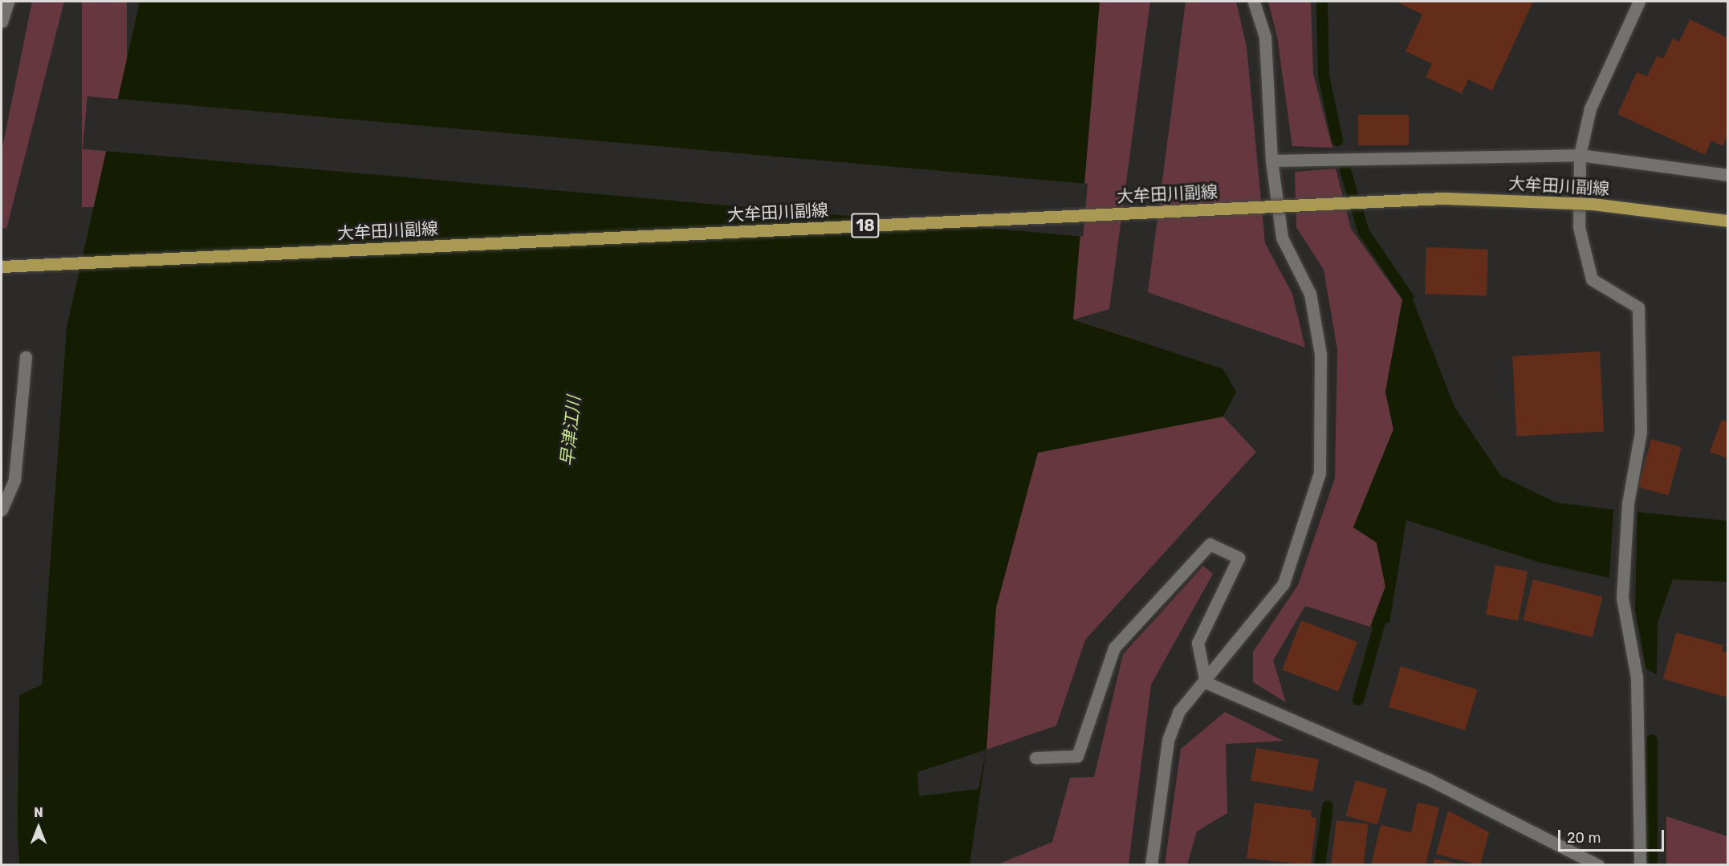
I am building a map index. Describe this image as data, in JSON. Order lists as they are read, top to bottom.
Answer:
{
  "streets": {
    "main road": ["大牟田川副線", "18"]
  },
  "water": ["早津江川"],
  "scale_bar": "20 m",
  "north": "top"
}
